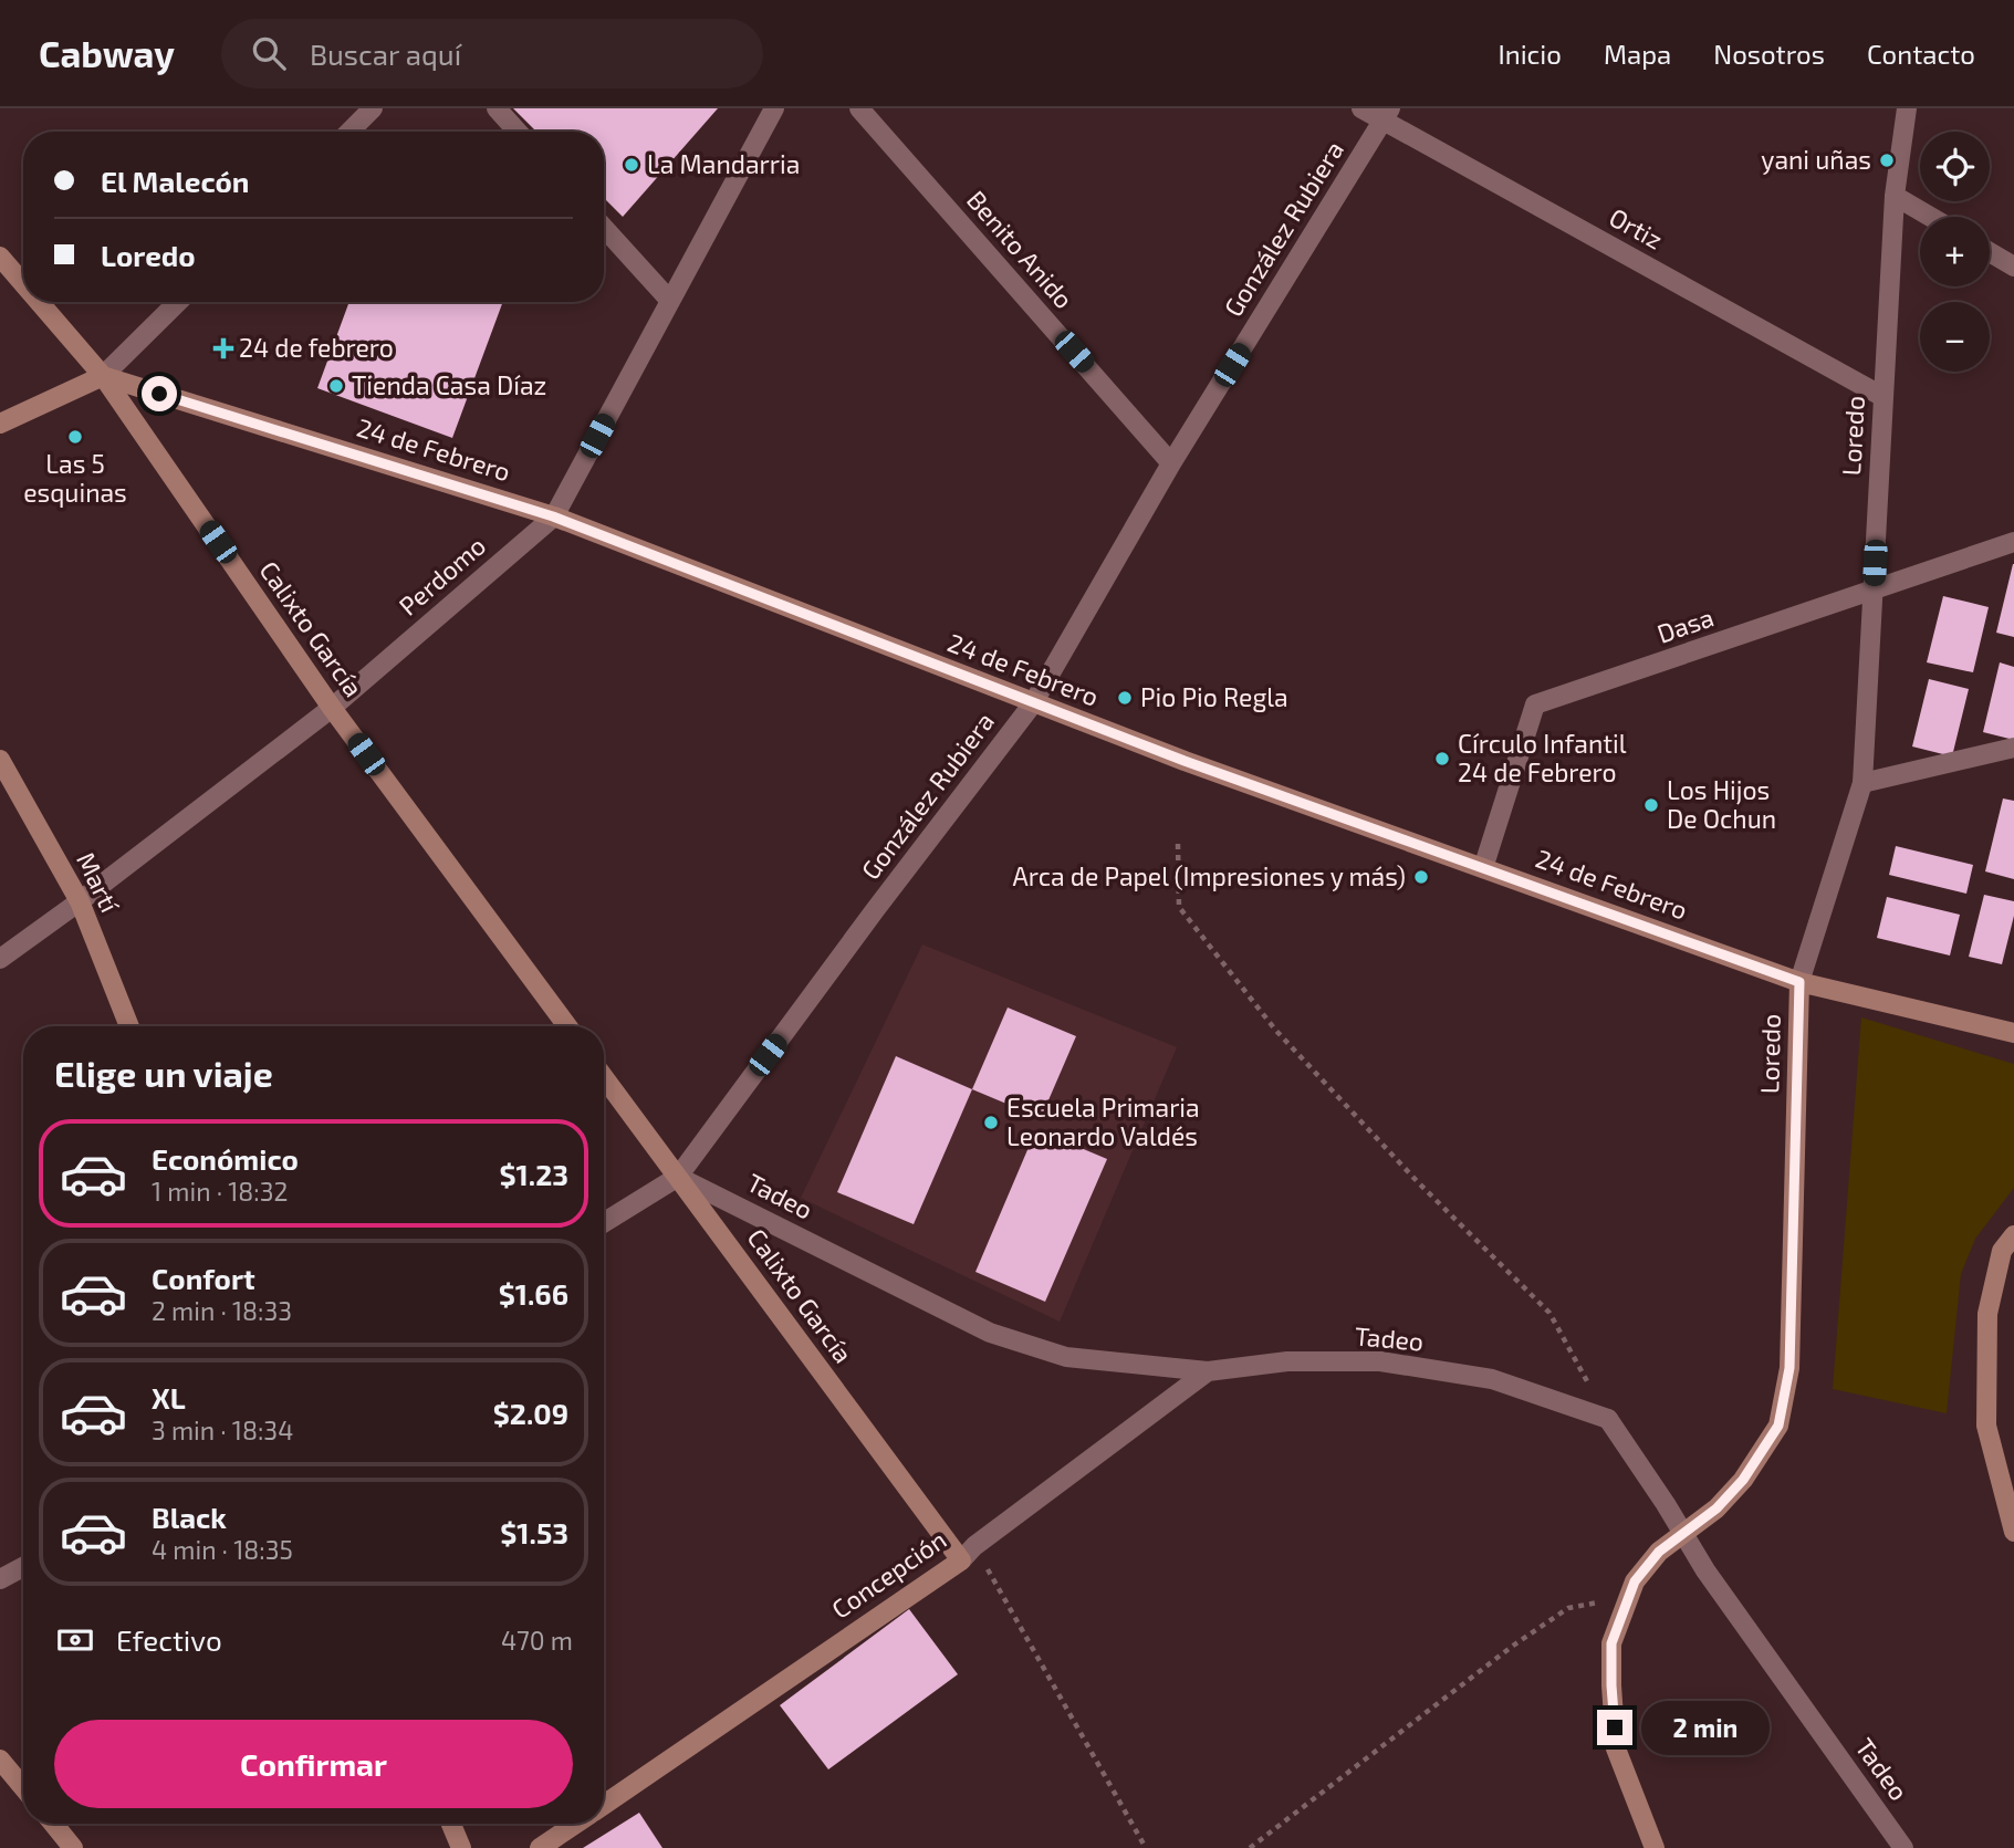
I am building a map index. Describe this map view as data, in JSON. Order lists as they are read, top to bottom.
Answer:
{
  "streets": {
    "main road": [
      "Loredo",
      "24 de Febrero",
      "Calixto García",
      "Martí",
      "Concepción"
    ],
    "street": [
      "González Rubiera",
      "Ortiz",
      "Benito Anido",
      "Perdomo",
      "Dasa",
      "Tadeo"
    ]
  },
  "crossings": [
    ["González Rubiera", "Ortiz"],
    ["González Rubiera", "Benito Anido"],
    ["González Rubiera", "24 de Febrero"],
    ["González Rubiera", "Calixto García"],
    ["González Rubiera", "Tadeo"],
    ["Ortiz", "Loredo"],
    ["Loredo", "24 de Febrero"],
    ["Loredo", "Dasa"],
    ["24 de Febrero", "Perdomo"],
    ["24 de Febrero", "Dasa"],
    ["24 de Febrero", "Calixto García"],
    ["Perdomo", "Calixto García"],
    ["Perdomo", "Martí"],
    ["Calixto García", "Tadeo"],
    ["Calixto García", "Concepción"],
    ["Tadeo", "Concepción"]
  ],
  "places": {
    "other": [
      "yani uñas",
      "La Mandarria",
      "Tienda Casa Díaz",
      "Las 5 esquinas",
      "Pio Pio Regla",
      "Círculo Infantil 24 de Febrero",
      "Los Hijos De Ochun",
      "Arca de Papel (Impresiones y más)",
      "Escuela Primaria Leonardo Valdés"
    ],
    "health": ["24 de febrero"]
  },
  "page": {
    "header": "Cabway",
    "search": "Buscar aquí",
    "nav": [
      "Inicio",
      "Mapa",
      "Nosotros",
      "Contacto"
    ],
    "map_buttons": ["+", "−"],
    "banner": ["El Malecón", "Loredo"],
    "heading": "Elige un viaje",
    "list": [
      {
        "name": "Económico",
        "note": "1 min · 18:32",
        "value": "$1.23"
      },
      {
        "name": "Confort",
        "note": "2 min · 18:33",
        "value": "$1.66"
      },
      {
        "name": "XL",
        "note": "3 min · 18:34",
        "value": "$2.09"
      },
      {
        "name": "Black",
        "note": "4 min · 18:35",
        "value": "$1.53"
      }
    ],
    "pay": ["Efectivo", "470 m"],
    "bubble": "2 min",
    "buttons": "Confirmar"
  }
}
